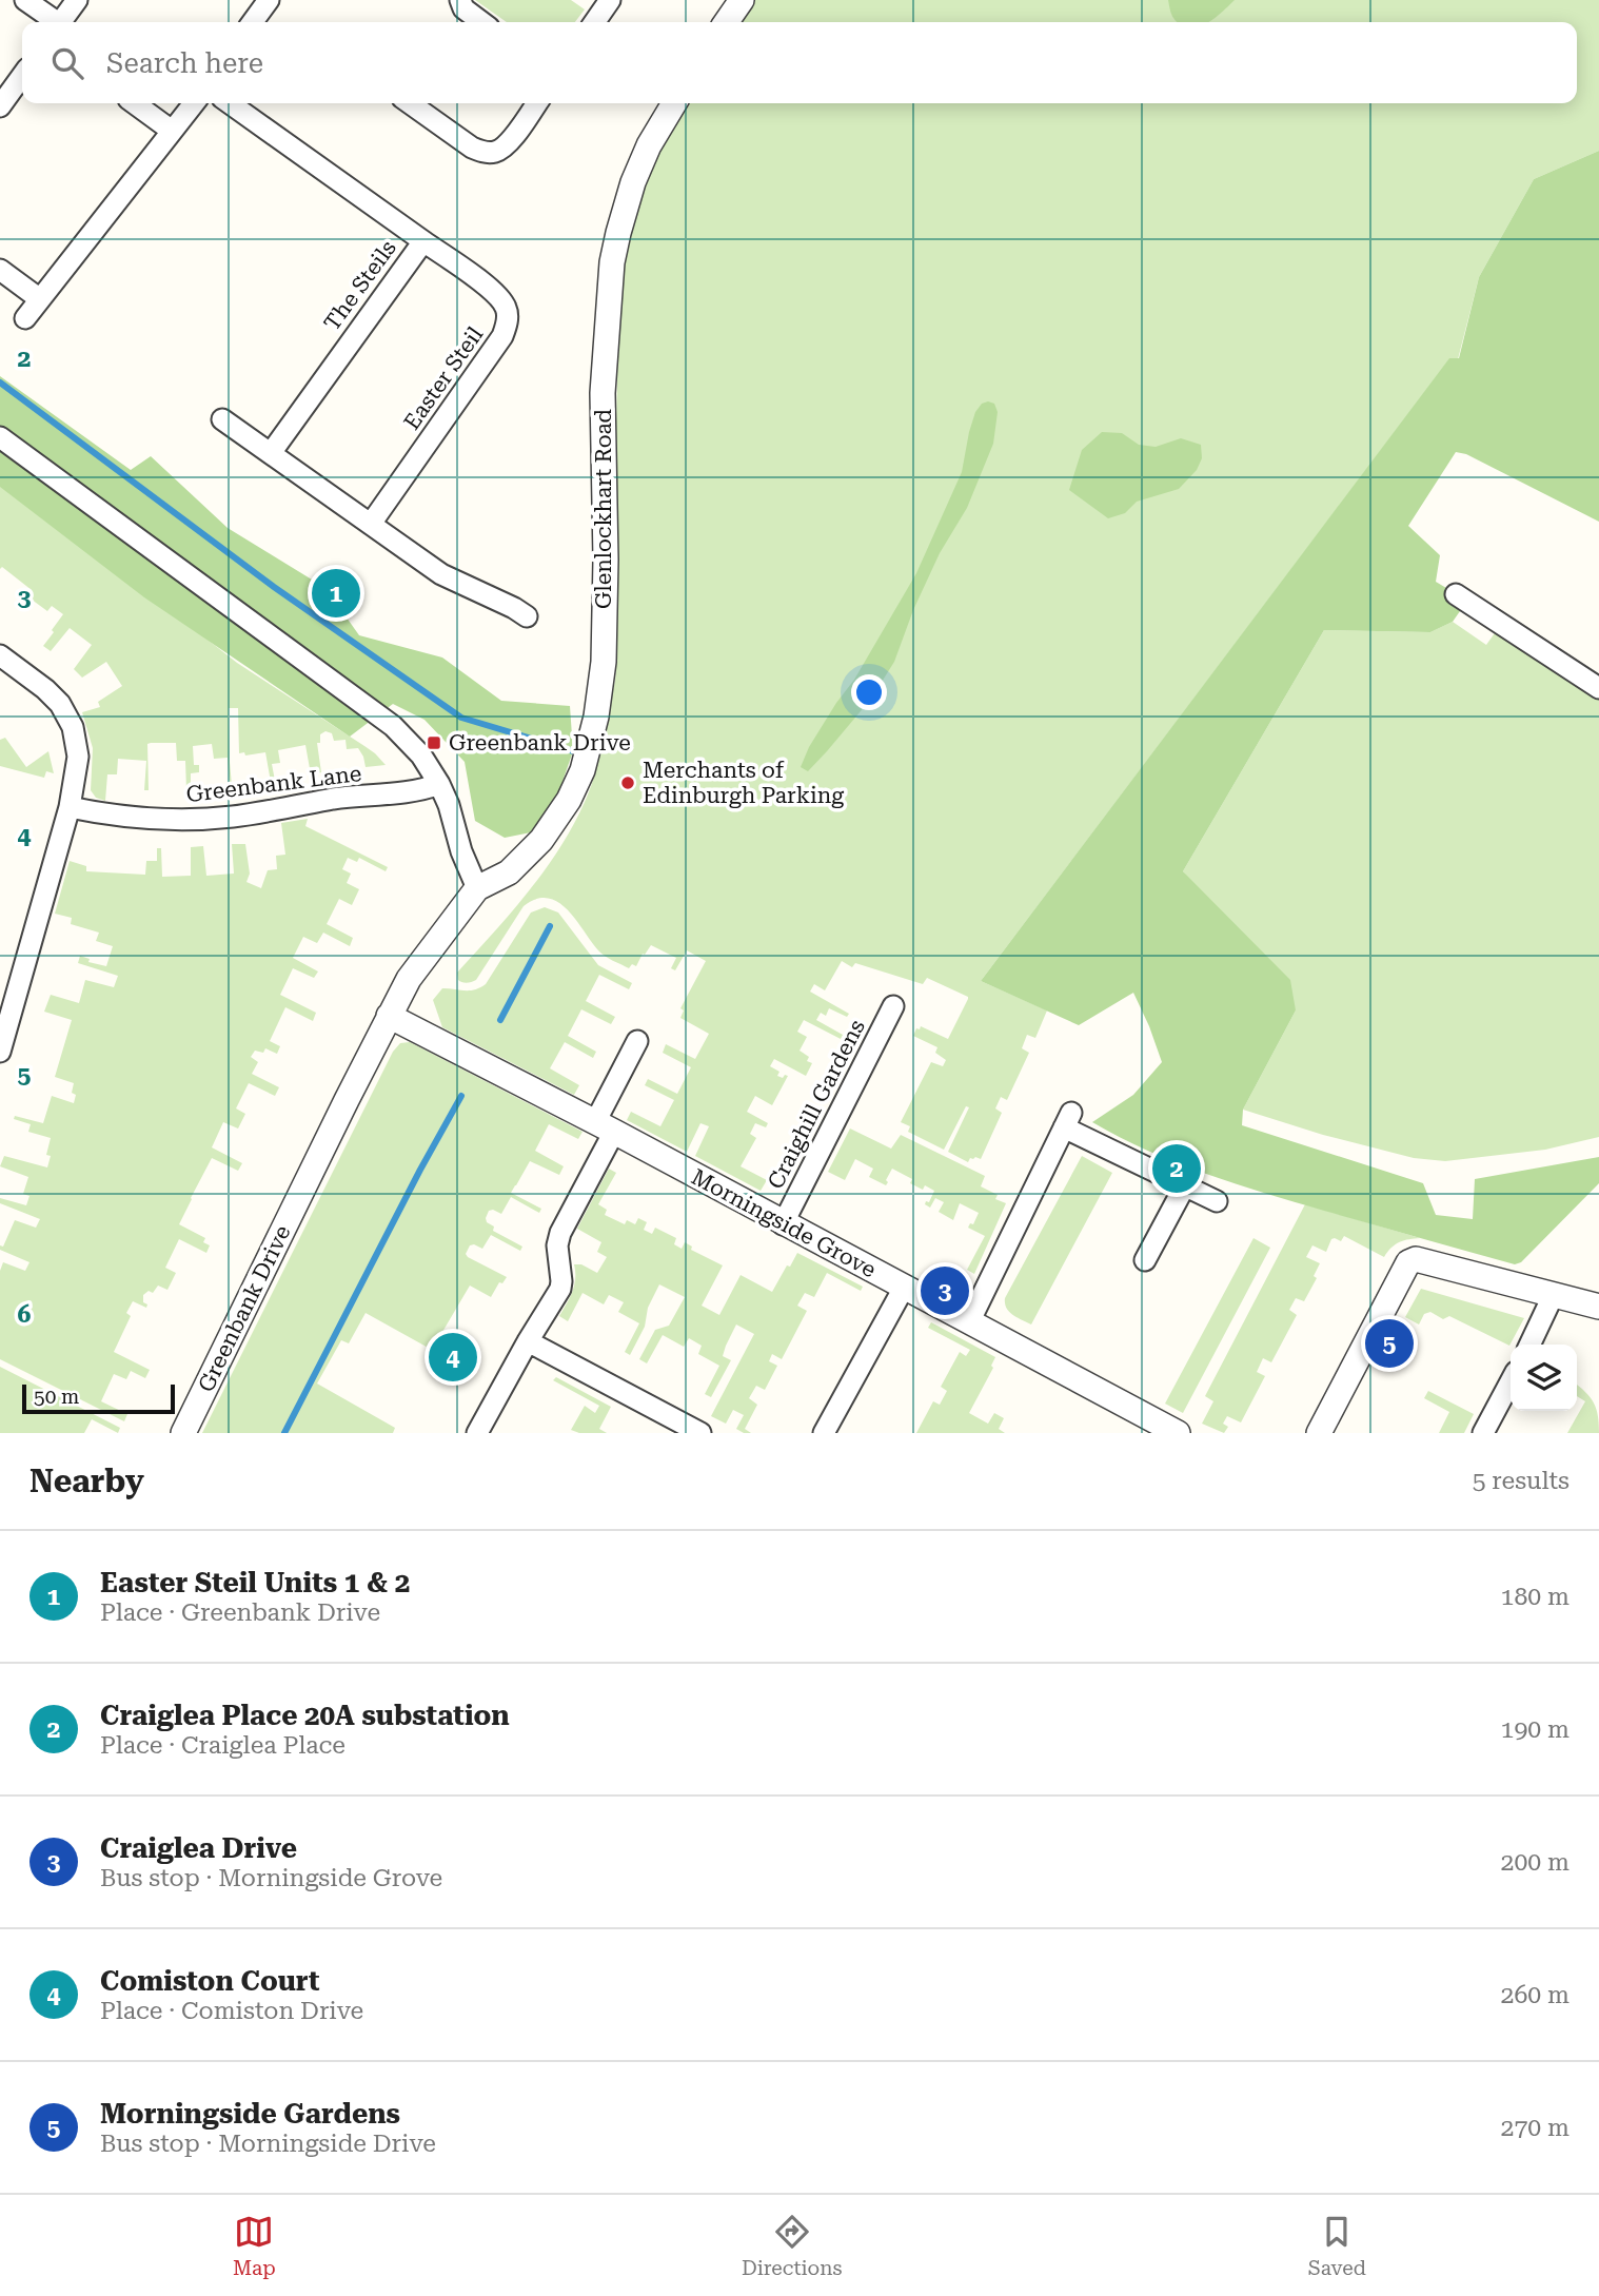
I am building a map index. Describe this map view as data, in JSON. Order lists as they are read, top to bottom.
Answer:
{
  "streets": {
    "street": [
      "The Steils",
      "Easter Steil",
      "Glenlockhart Road",
      "Greenbank Lane",
      "Craighill Gardens",
      "Morningside Grove",
      "Greenbank Drive"
    ]
  },
  "crossings": [
    ["The Steils", "Easter Steil"],
    ["Glenlockhart Road", "Greenbank Drive"],
    ["Craighill Gardens", "Morningside Grove"],
    ["Morningside Grove", "Greenbank Drive"]
  ],
  "places": {
    "transit": ["Greenbank Drive"],
    "other": ["Merchants of Edinburgh Parking"]
  },
  "scale_bar": "50 m",
  "page": {
    "search": "Search here",
    "pins": [
      "1",
      "2",
      "3",
      "5",
      "4"
    ],
    "scale": "50 m",
    "heading": ["Nearby", "5 results"],
    "list": [
      {
        "mark": "1",
        "name": "Easter Steil Units 1 & 2",
        "note": "Place · Greenbank Drive",
        "value": "180 m"
      },
      {
        "mark": "2",
        "name": "Craiglea Place 20A substation",
        "note": "Place · Craiglea Place",
        "value": "190 m"
      },
      {
        "mark": "3",
        "name": "Craiglea Drive",
        "note": "Bus stop · Morningside Grove",
        "value": "200 m"
      },
      {
        "mark": "4",
        "name": "Comiston Court",
        "note": "Place · Comiston Drive",
        "value": "260 m"
      },
      {
        "mark": "5",
        "name": "Morningside Gardens",
        "note": "Bus stop · Morningside Drive",
        "value": "270 m"
      }
    ],
    "nav": ["Map", "Directions", "Saved"]
  },
  "grid": {
    "rows": [
      "2",
      "3",
      "4",
      "5",
      "6"
    ]
  }
}
